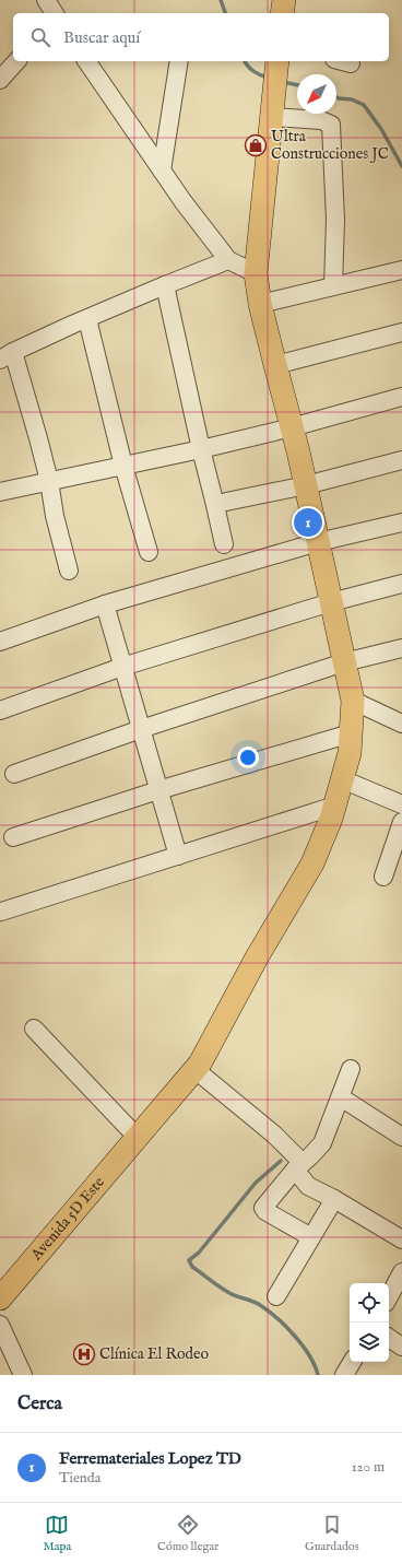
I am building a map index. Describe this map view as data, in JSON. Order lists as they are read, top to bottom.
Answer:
{
  "streets": {
    "main road": ["Avenida 5D Este"]
  },
  "places": {
    "shop": ["Ultra Construcciones JC"],
    "hospital": ["Clínica El Rodeo"]
  },
  "north": "bottom left",
  "page": {
    "search": "Buscar aquí",
    "pins": "1",
    "heading": "Cerca",
    "list": [
      {
        "mark": "1",
        "name": "Ferremateriales Lopez TD",
        "note": "Tienda",
        "value": "120 m"
      }
    ],
    "nav": ["Mapa", "Cómo llegar", "Guardados"]
  }
}
